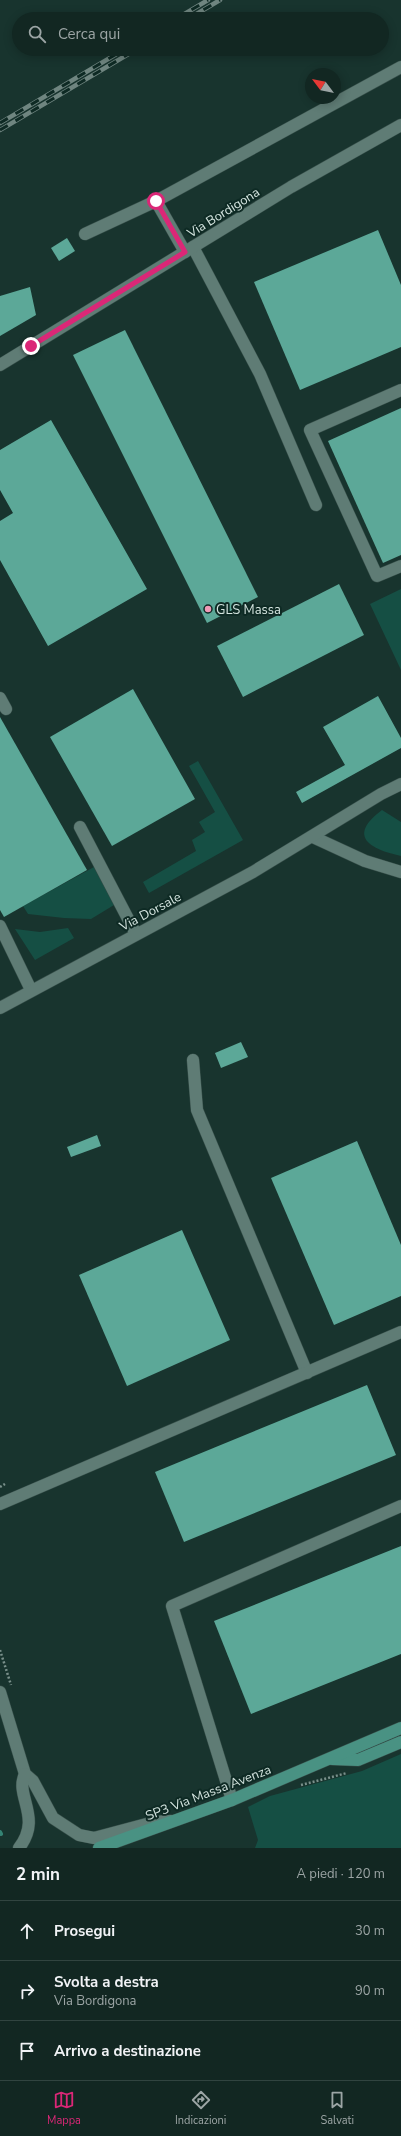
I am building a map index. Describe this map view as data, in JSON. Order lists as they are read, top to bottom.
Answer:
{
  "streets": {
    "main road": ["SP3 Via Massa Avenza"],
    "street": ["Via Bordigona", "Via Dorsale"]
  },
  "places": ["GLS Massa"],
  "north": "top left",
  "page": {
    "search": "Cerca qui",
    "heading": ["2 min", "A piedi · 120 m"],
    "list": [
      ["Prosegui", "30 m"],
      ["Svolta a destra", "Via Bordigona", "90 m"],
      "Arrivo a destinazione"
    ],
    "nav": ["Mappa", "Indicazioni", "Salvati"]
  }
}
